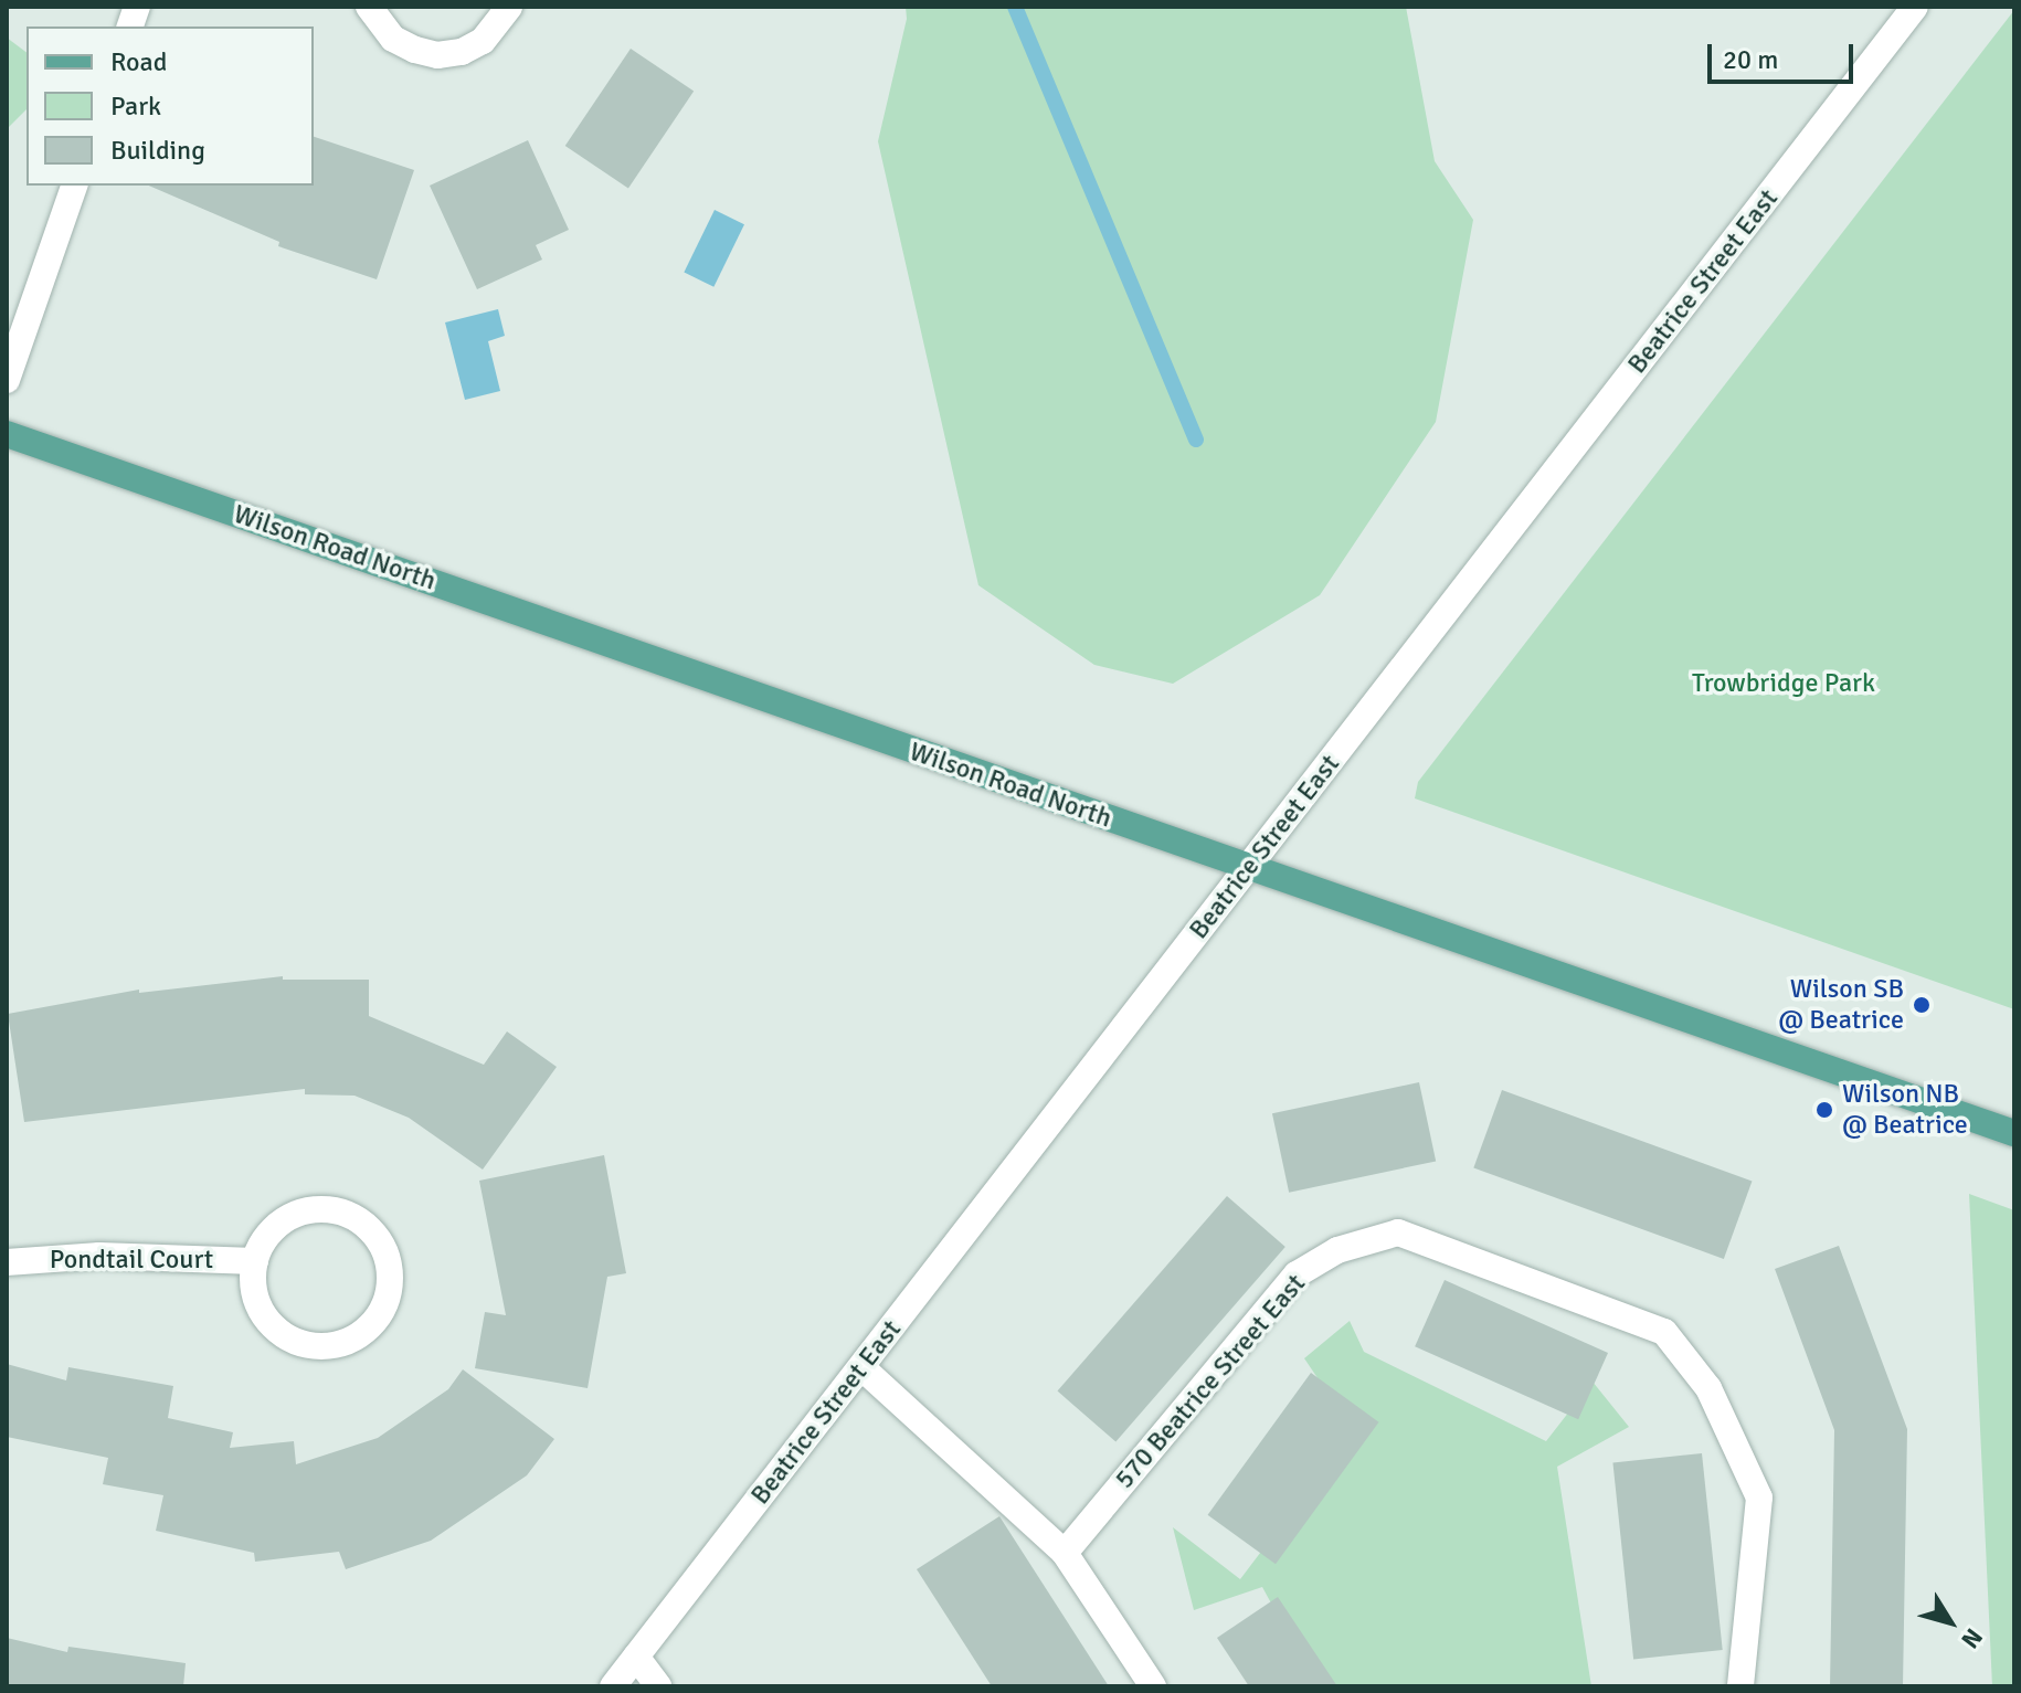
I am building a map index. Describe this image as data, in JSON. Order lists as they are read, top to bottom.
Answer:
{
  "streets": {
    "main road": ["Wilson Road North"],
    "street": ["Beatrice Street East", "Pondtail Court", "570 Beatrice Street East"]
  },
  "crossings": [
    ["Beatrice Street East", "Wilson Road North"]
  ],
  "parks": ["Trowbridge Park"],
  "places": ["Wilson SB @ Beatrice", "Wilson NB @ Beatrice"],
  "legend": ["Road", "Park", "Building"],
  "scale_bar": "20 m",
  "north": "bottom right"
}
